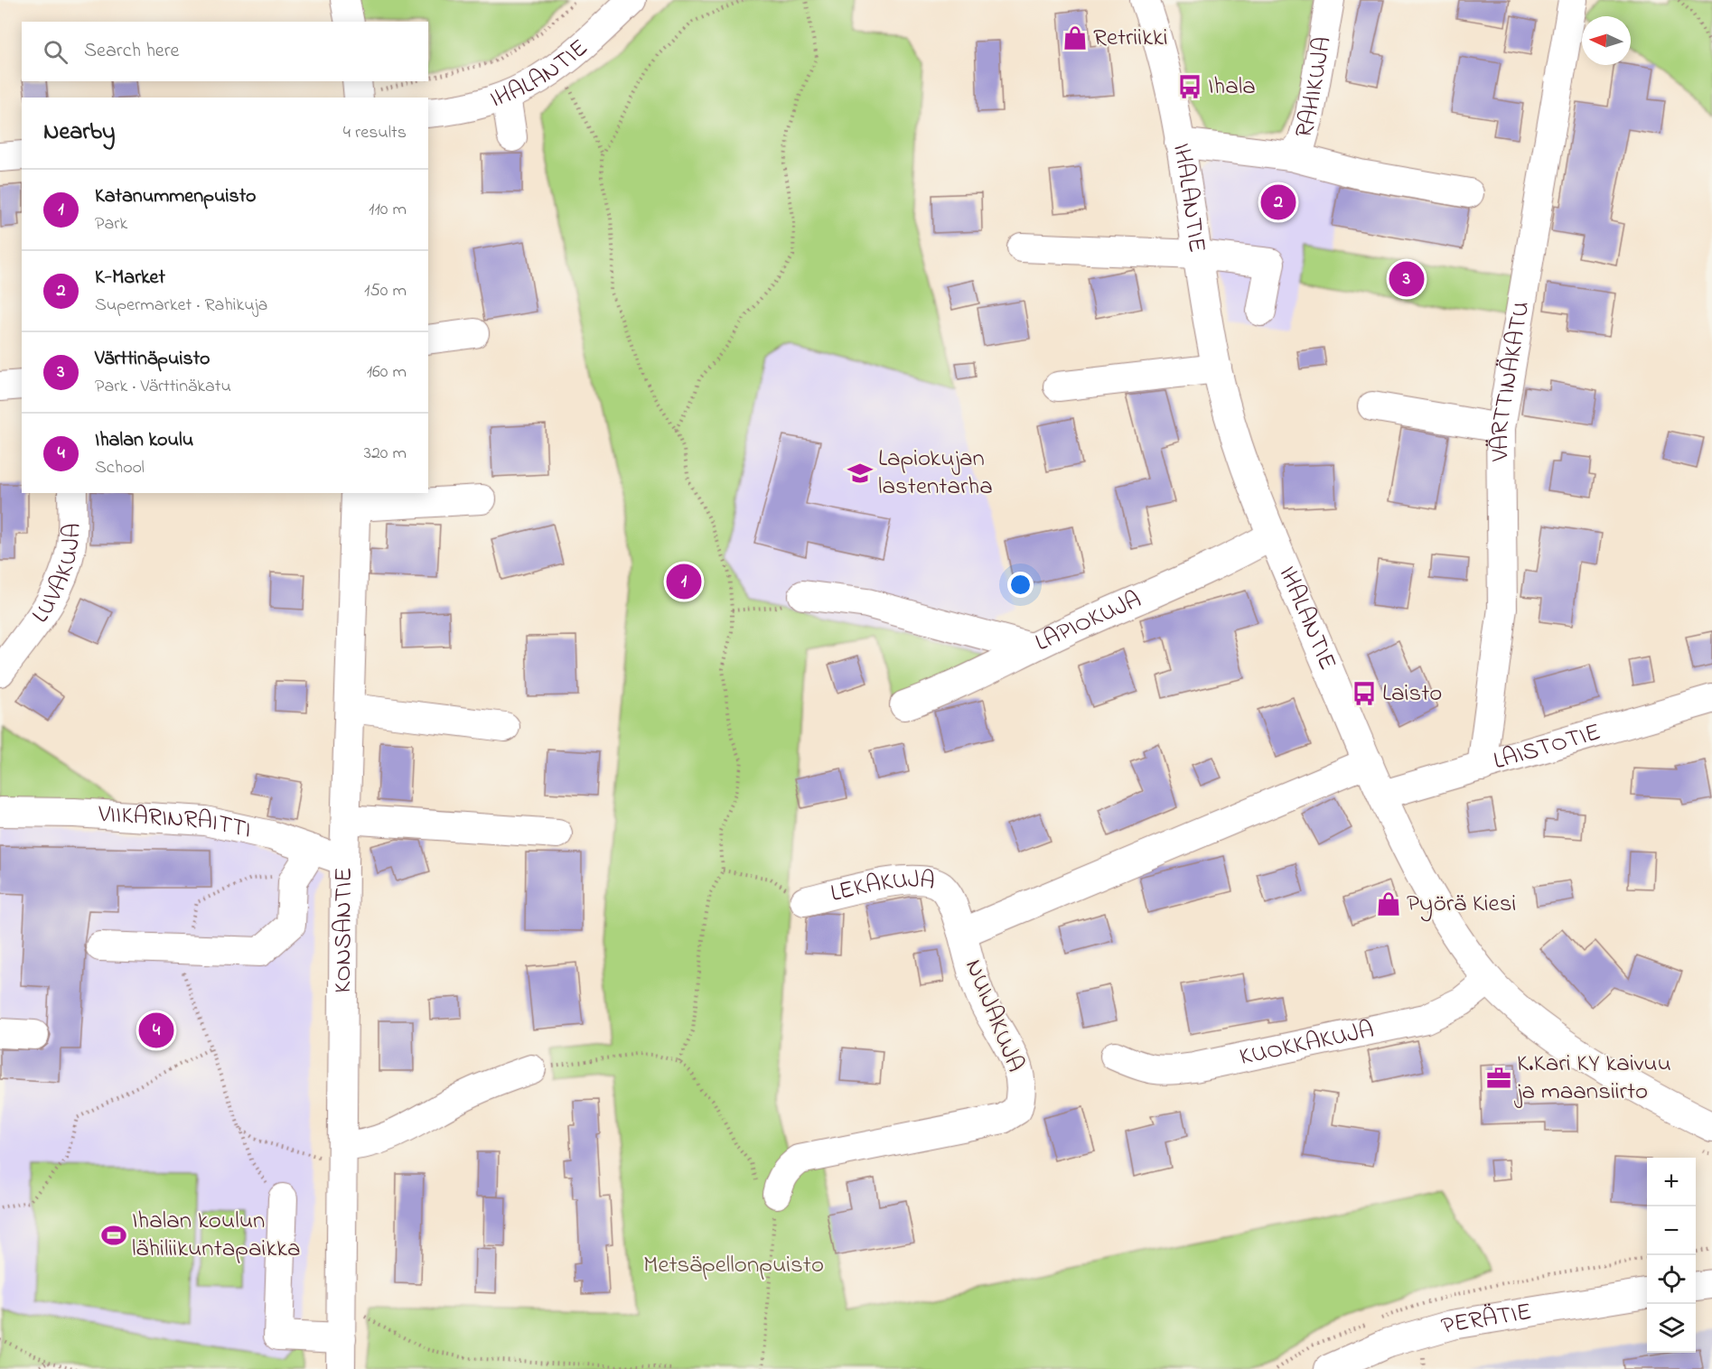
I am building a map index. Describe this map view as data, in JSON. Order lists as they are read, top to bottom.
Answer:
{
  "streets": {
    "street": [
      "IHALANTIE",
      "RAHIKUJA",
      "VÄRTTINÄKATU",
      "LUVAKUJA",
      "LAPIOKUJA",
      "LAISTOTIE",
      "VIIKARINRAITTI",
      "LEKAKUJA",
      "KONSANTIE",
      "NUIJAKUJA",
      "KUOKKAKUJA",
      "PERÄTIE"
    ]
  },
  "crossings": [
    ["IHALANTIE", "RAHIKUJA"],
    ["IHALANTIE", "LAPIOKUJA"],
    ["IHALANTIE", "LAISTOTIE"],
    ["IHALANTIE", "NUIJAKUJA"],
    ["IHALANTIE", "KUOKKAKUJA"],
    ["VÄRTTINÄKATU", "LAISTOTIE"],
    ["VIIKARINRAITTI", "KONSANTIE"],
    ["LEKAKUJA", "NUIJAKUJA"]
  ],
  "parks": ["Metsäpellonpuisto"],
  "places": {
    "shop": ["Retriikki", "Pyörä Kiesi"],
    "bus stop": ["Ihala", "Laisto"],
    "school or university": ["Lapiokujan lastentarha"],
    "office": ["K.Kari KY kaivuu ja maansiirto"],
    "sports": ["Ihalan koulun lähiliikuntapaikka"]
  },
  "north": "left",
  "page": {
    "search": "Search here",
    "heading": ["Nearby", "4 results"],
    "list": [
      {
        "mark": "1",
        "name": "Katanummenpuisto",
        "note": "Park",
        "value": "110 m"
      },
      {
        "mark": "2",
        "name": "K-Market",
        "note": "Supermarket · Rahikuja",
        "value": "150 m"
      },
      {
        "mark": "3",
        "name": "Värttinäpuisto",
        "note": "Park · Värttinäkatu",
        "value": "160 m"
      },
      {
        "mark": "4",
        "name": "Ihalan koulu",
        "note": "School",
        "value": "320 m"
      }
    ],
    "pins": [
      "2",
      "3",
      "1",
      "4"
    ],
    "map_buttons": ["+", "−"]
  }
}
